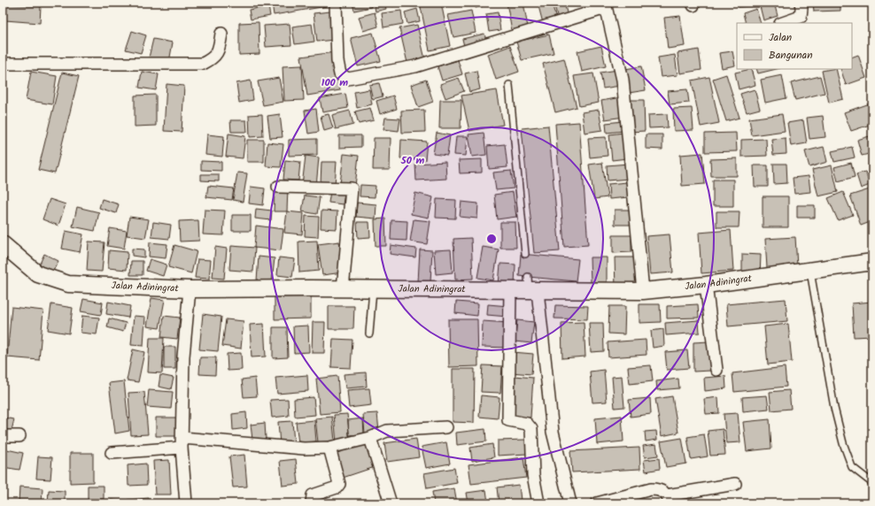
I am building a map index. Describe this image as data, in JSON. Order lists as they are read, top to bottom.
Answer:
{
  "streets": {
    "street": ["Jalan Adiningrat"]
  },
  "legend": ["Jalan", "Bangunan"],
  "rings": ["100 m", "50 m"]
}
